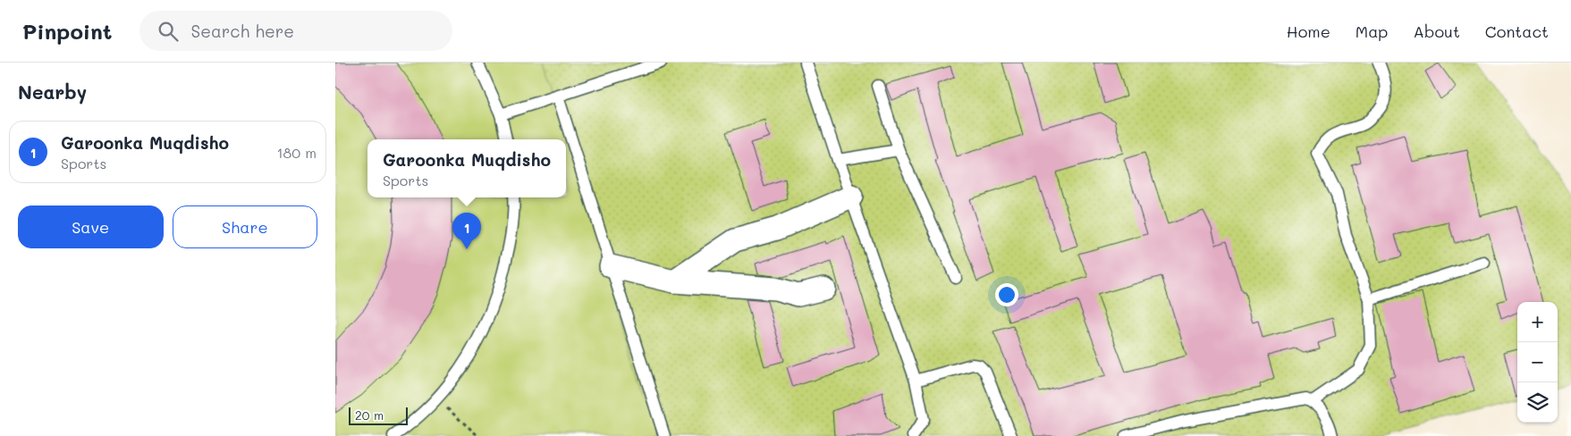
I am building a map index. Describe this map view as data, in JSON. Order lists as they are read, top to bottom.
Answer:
{
  "scale_bar": "20 m",
  "page": {
    "header": "Pinpoint",
    "search": "Search here",
    "nav": [
      "Home",
      "Map",
      "About",
      "Contact"
    ],
    "heading": "Nearby",
    "list": [
      {
        "mark": "1",
        "name": "Garoonka Muqdisho",
        "note": "Sports",
        "value": "180 m"
      }
    ],
    "popup": ["Garoonka Muqdisho", "Sports"],
    "buttons": ["Save", "Share"],
    "pins": "1",
    "map_buttons": ["+", "−"],
    "scale": "20 m"
  }
}
